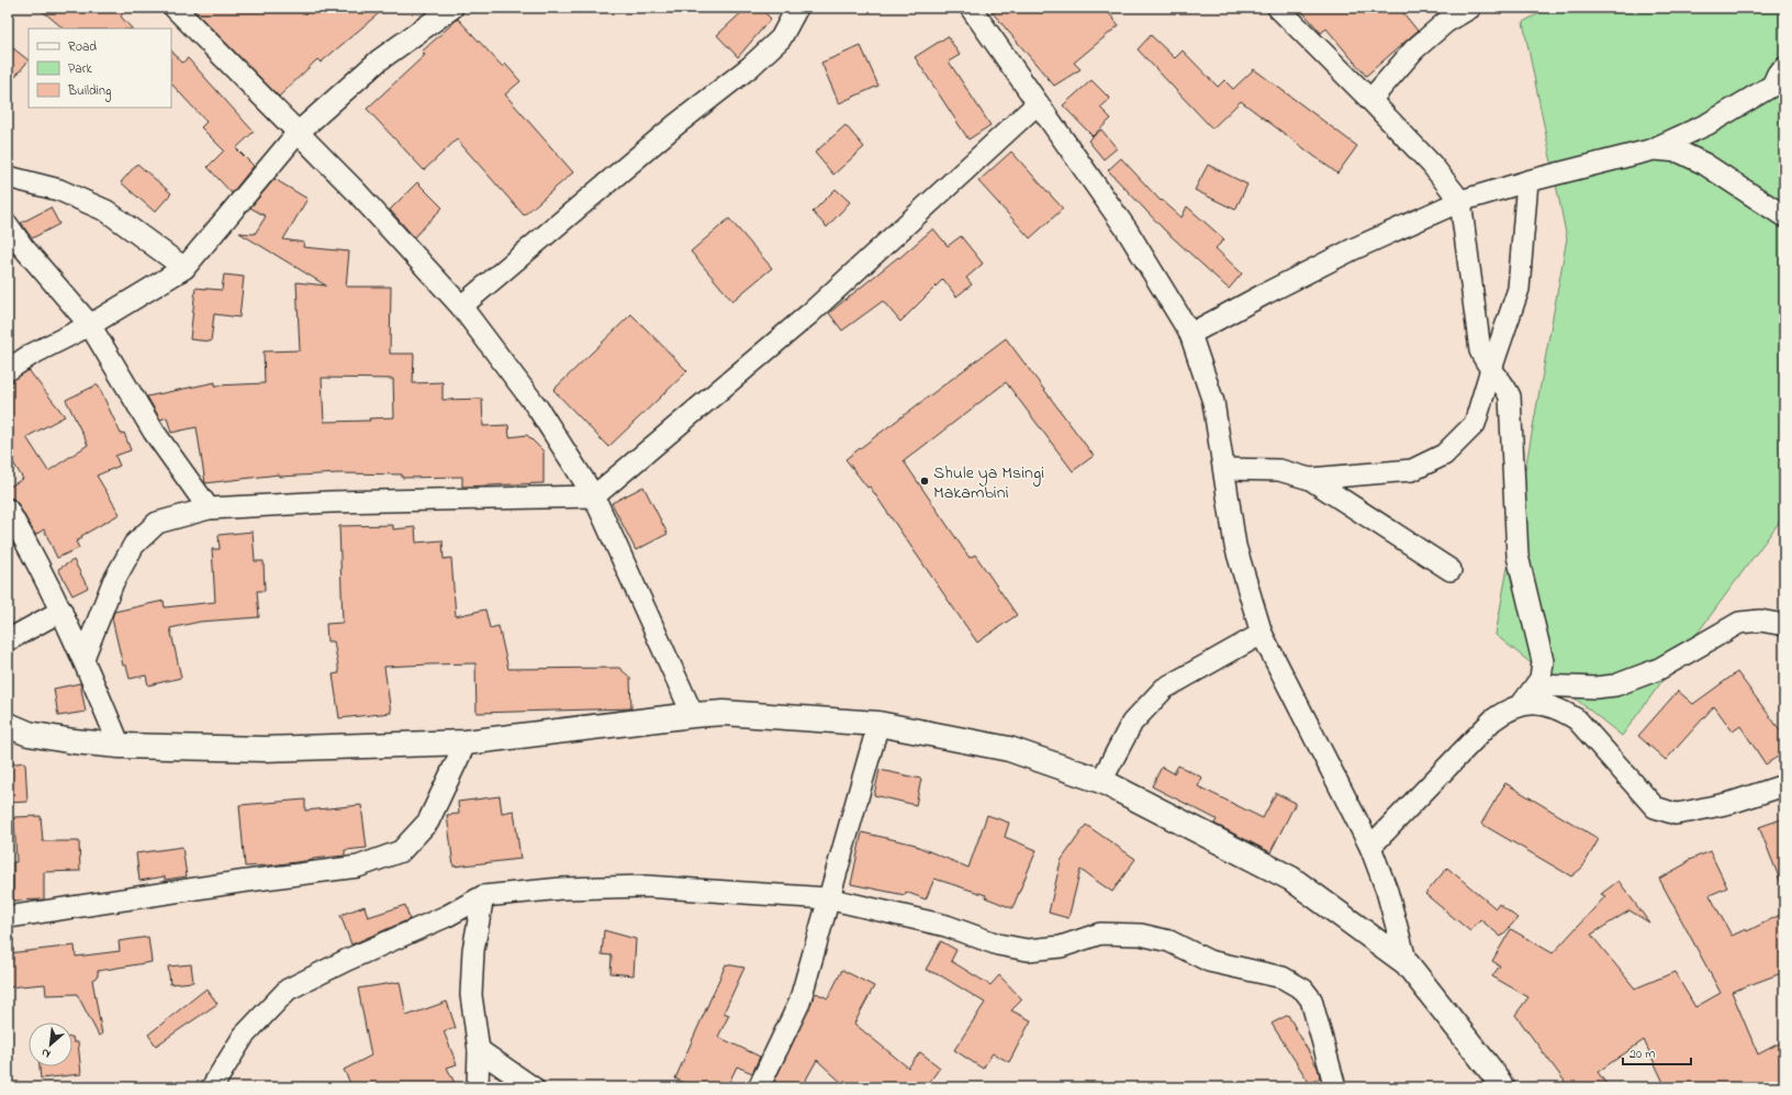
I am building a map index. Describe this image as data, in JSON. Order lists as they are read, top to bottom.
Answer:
{
  "places": ["Shule ya Msingi Makambini"],
  "legend": ["Road", "Park", "Building"],
  "scale_bar": "20 m",
  "north": "bottom left"
}
